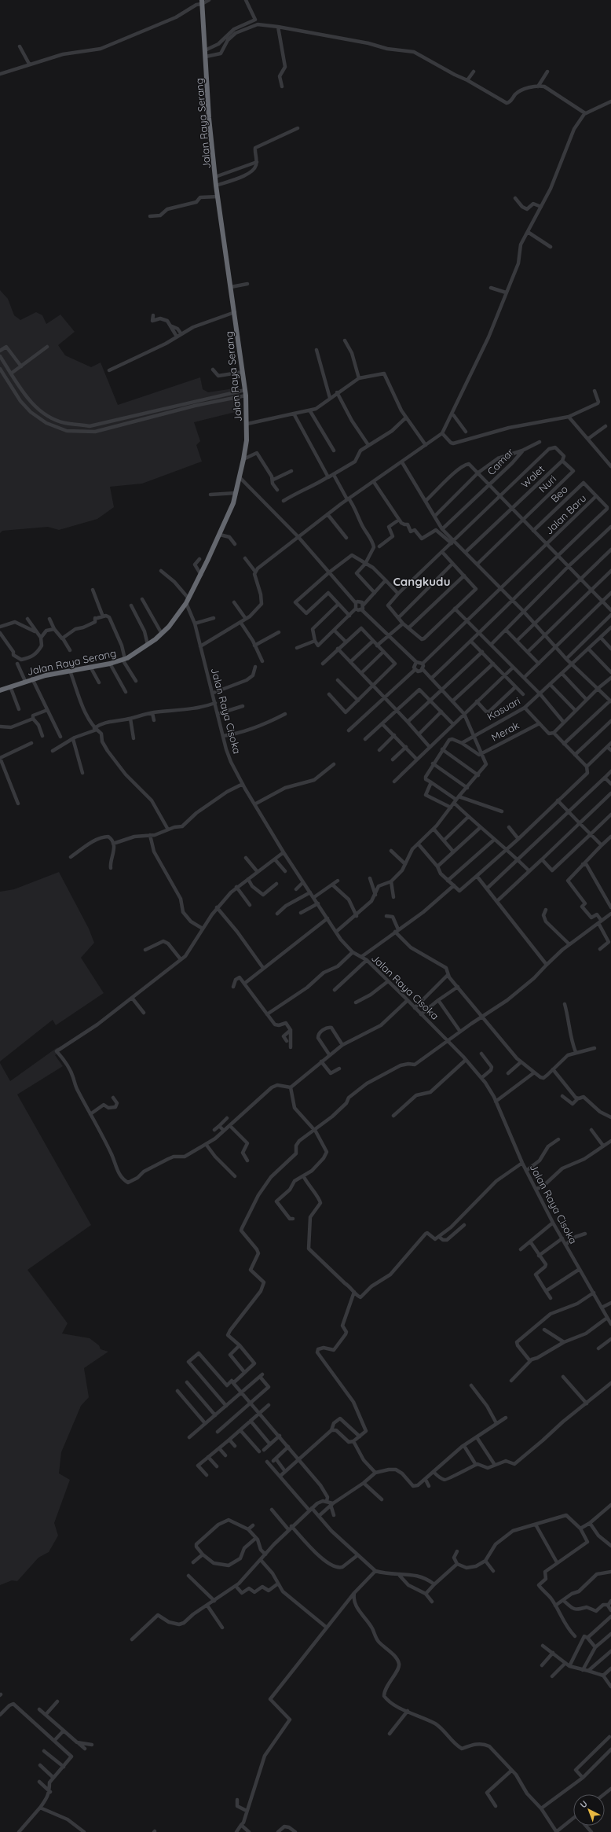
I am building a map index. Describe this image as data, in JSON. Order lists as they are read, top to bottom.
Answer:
{
  "streets": {
    "highway": ["Jalan Raya Serang"],
    "street": [
      "Camar",
      "Walet",
      "Nuri",
      "Beo",
      "Jalan Baru",
      "Kasuari",
      "Jalan Raya Cisoka",
      "Merak"
    ]
  },
  "crossings": [
    ["Jalan Raya Serang", "Jalan Raya Cisoka"],
    ["Walet", "Nuri"],
    ["Beo", "Jalan Baru"]
  ],
  "districts": ["Cangkudu"],
  "north": "top left"
}
